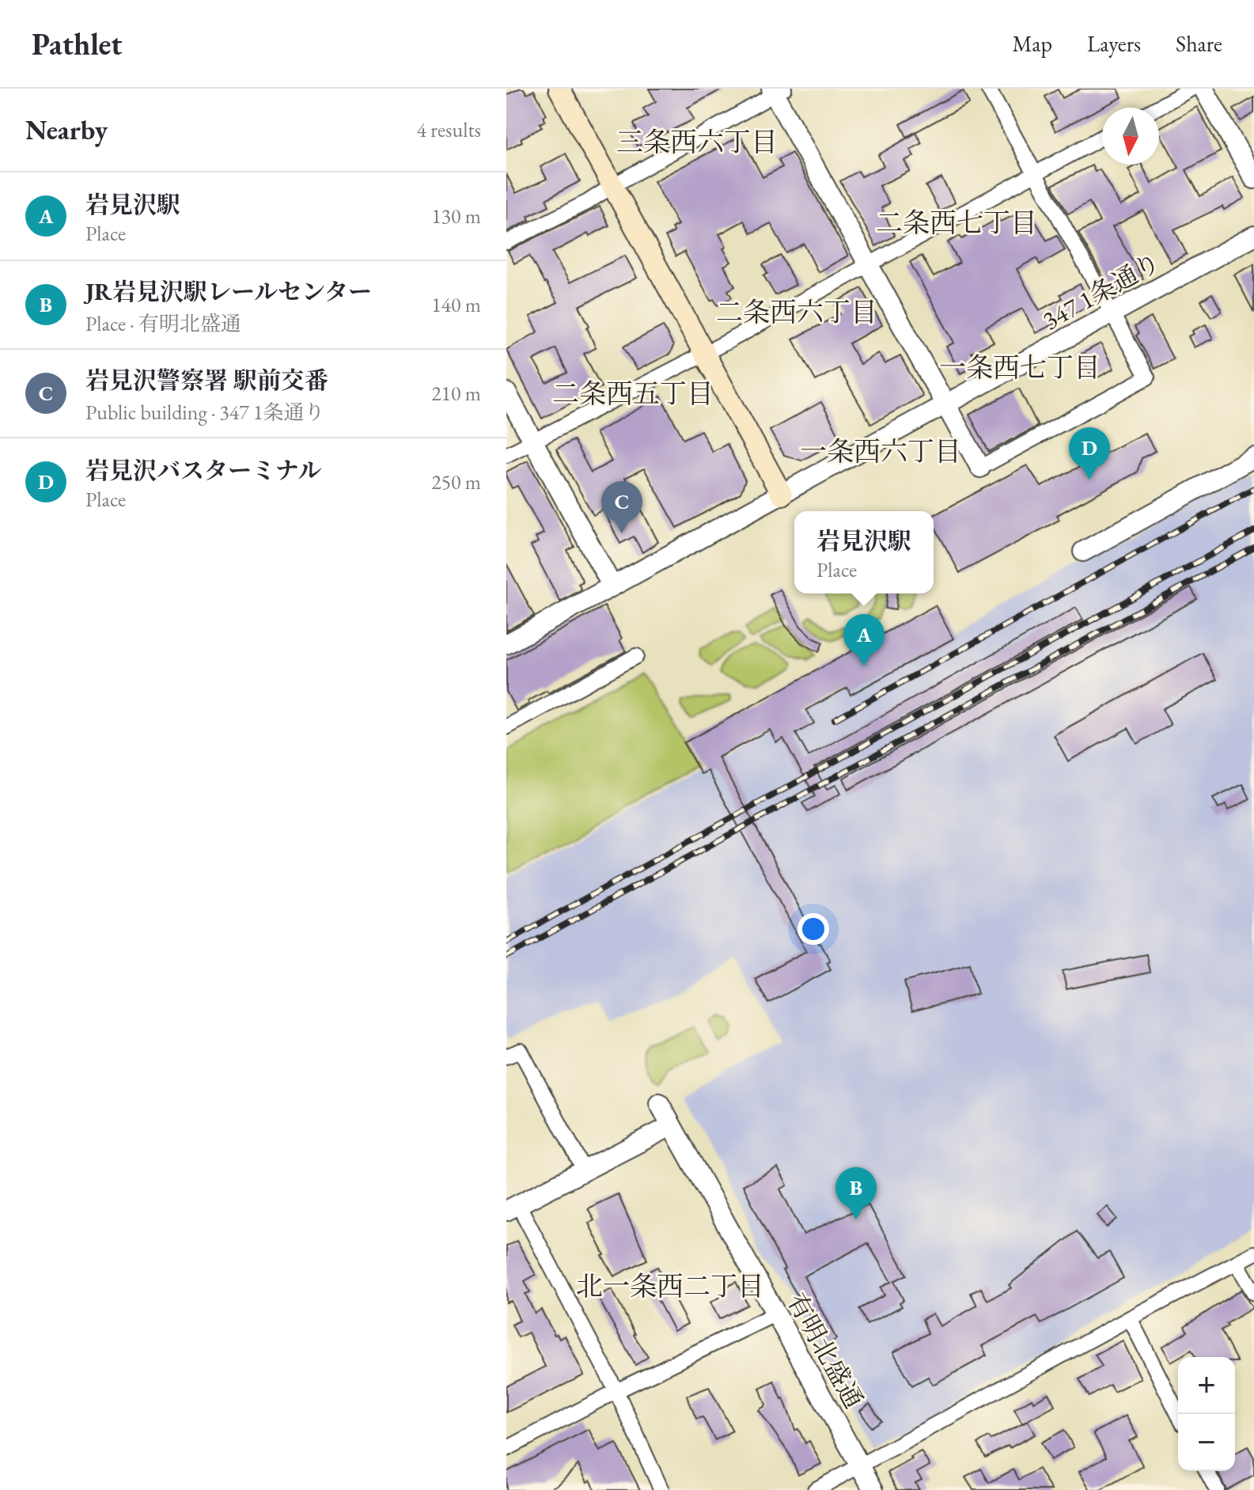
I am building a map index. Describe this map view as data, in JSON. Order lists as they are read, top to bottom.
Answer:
{
  "streets": {
    "street": ["347 1条通り", "有明北盛通"]
  },
  "districts": [
    "三条西六丁目",
    "二条西七丁目",
    "二条西六丁目",
    "一条西七丁目",
    "二条西五丁目",
    "一条西六丁目",
    "北一条西二丁目"
  ],
  "north": "bottom",
  "page": {
    "header": "Pathlet",
    "nav": ["Map", "Layers", "Share"],
    "heading": ["Nearby", "4 results"],
    "list": [
      {
        "mark": "A",
        "name": "岩見沢駅",
        "note": "Place",
        "value": "130 m"
      },
      {
        "mark": "B",
        "name": "JR岩見沢駅レールセンター",
        "note": "Place · 有明北盛通",
        "value": "140 m"
      },
      {
        "mark": "C",
        "name": "岩見沢警察署 駅前交番",
        "note": "Public building · 347 1条通り",
        "value": "210 m"
      },
      {
        "mark": "D",
        "name": "岩見沢バスターミナル",
        "note": "Place",
        "value": "250 m"
      }
    ],
    "pins": [
      "D",
      "C",
      "A",
      "B"
    ],
    "popup": ["岩見沢駅", "Place"],
    "map_buttons": ["+", "−"]
  }
}
